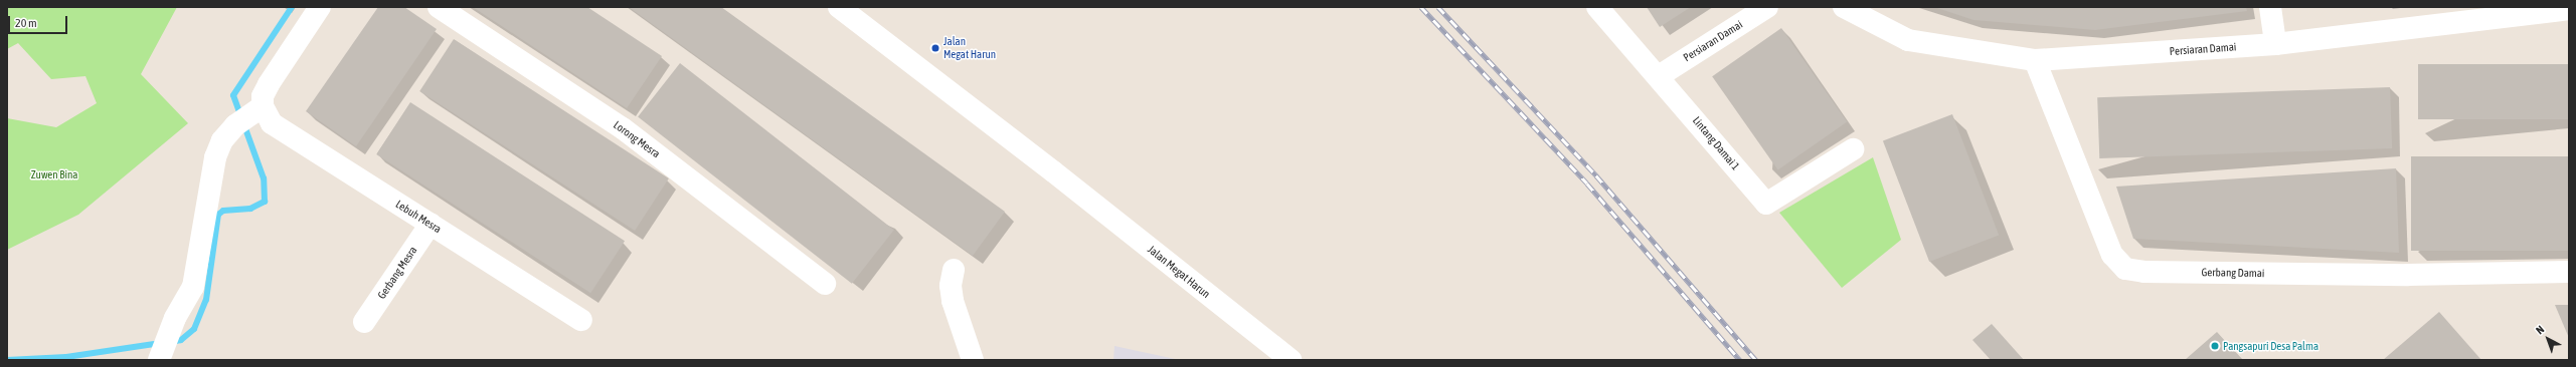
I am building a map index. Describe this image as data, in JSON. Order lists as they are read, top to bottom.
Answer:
{
  "streets": {
    "street": [
      "Persiaran Damai",
      "Lorong Mesra",
      "Lintang Damai 1",
      "Lebuh Mesra",
      "Jalan Megat Harun",
      "Gerbang Mesra",
      "Gerbang Damai"
    ]
  },
  "crossings": [
    ["Persiaran Damai", "Lintang Damai 1"],
    ["Persiaran Damai", "Gerbang Damai"],
    ["Lebuh Mesra", "Gerbang Mesra"]
  ],
  "parks": ["Zuwen Bina"],
  "places": ["Jalan Megat Harun", "Pangsapuri Desa Palma"],
  "scale_bar": "20 m",
  "north": "top left"
}
